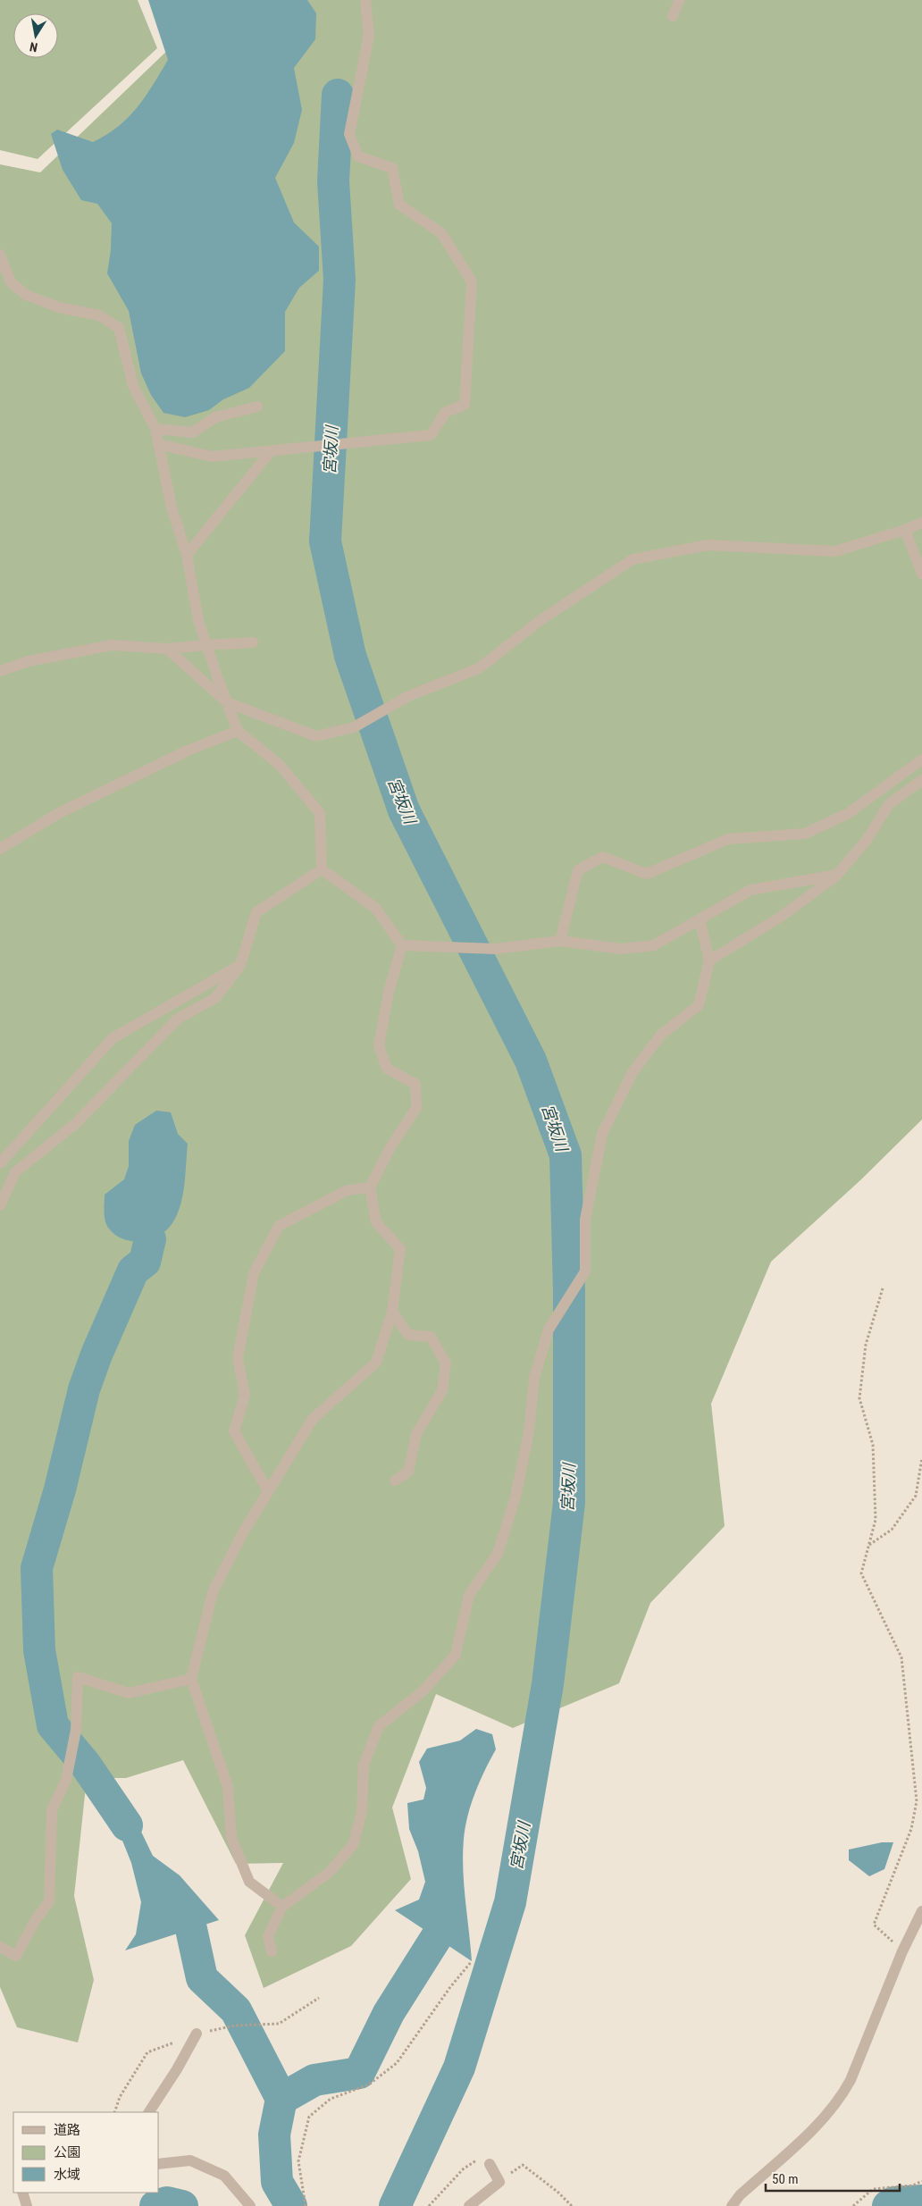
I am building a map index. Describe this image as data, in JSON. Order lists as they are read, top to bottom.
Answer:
{
  "water": ["宮坂川"],
  "legend": ["道路", "公園", "水域"],
  "scale_bar": "50 m",
  "north": "bottom"
}
